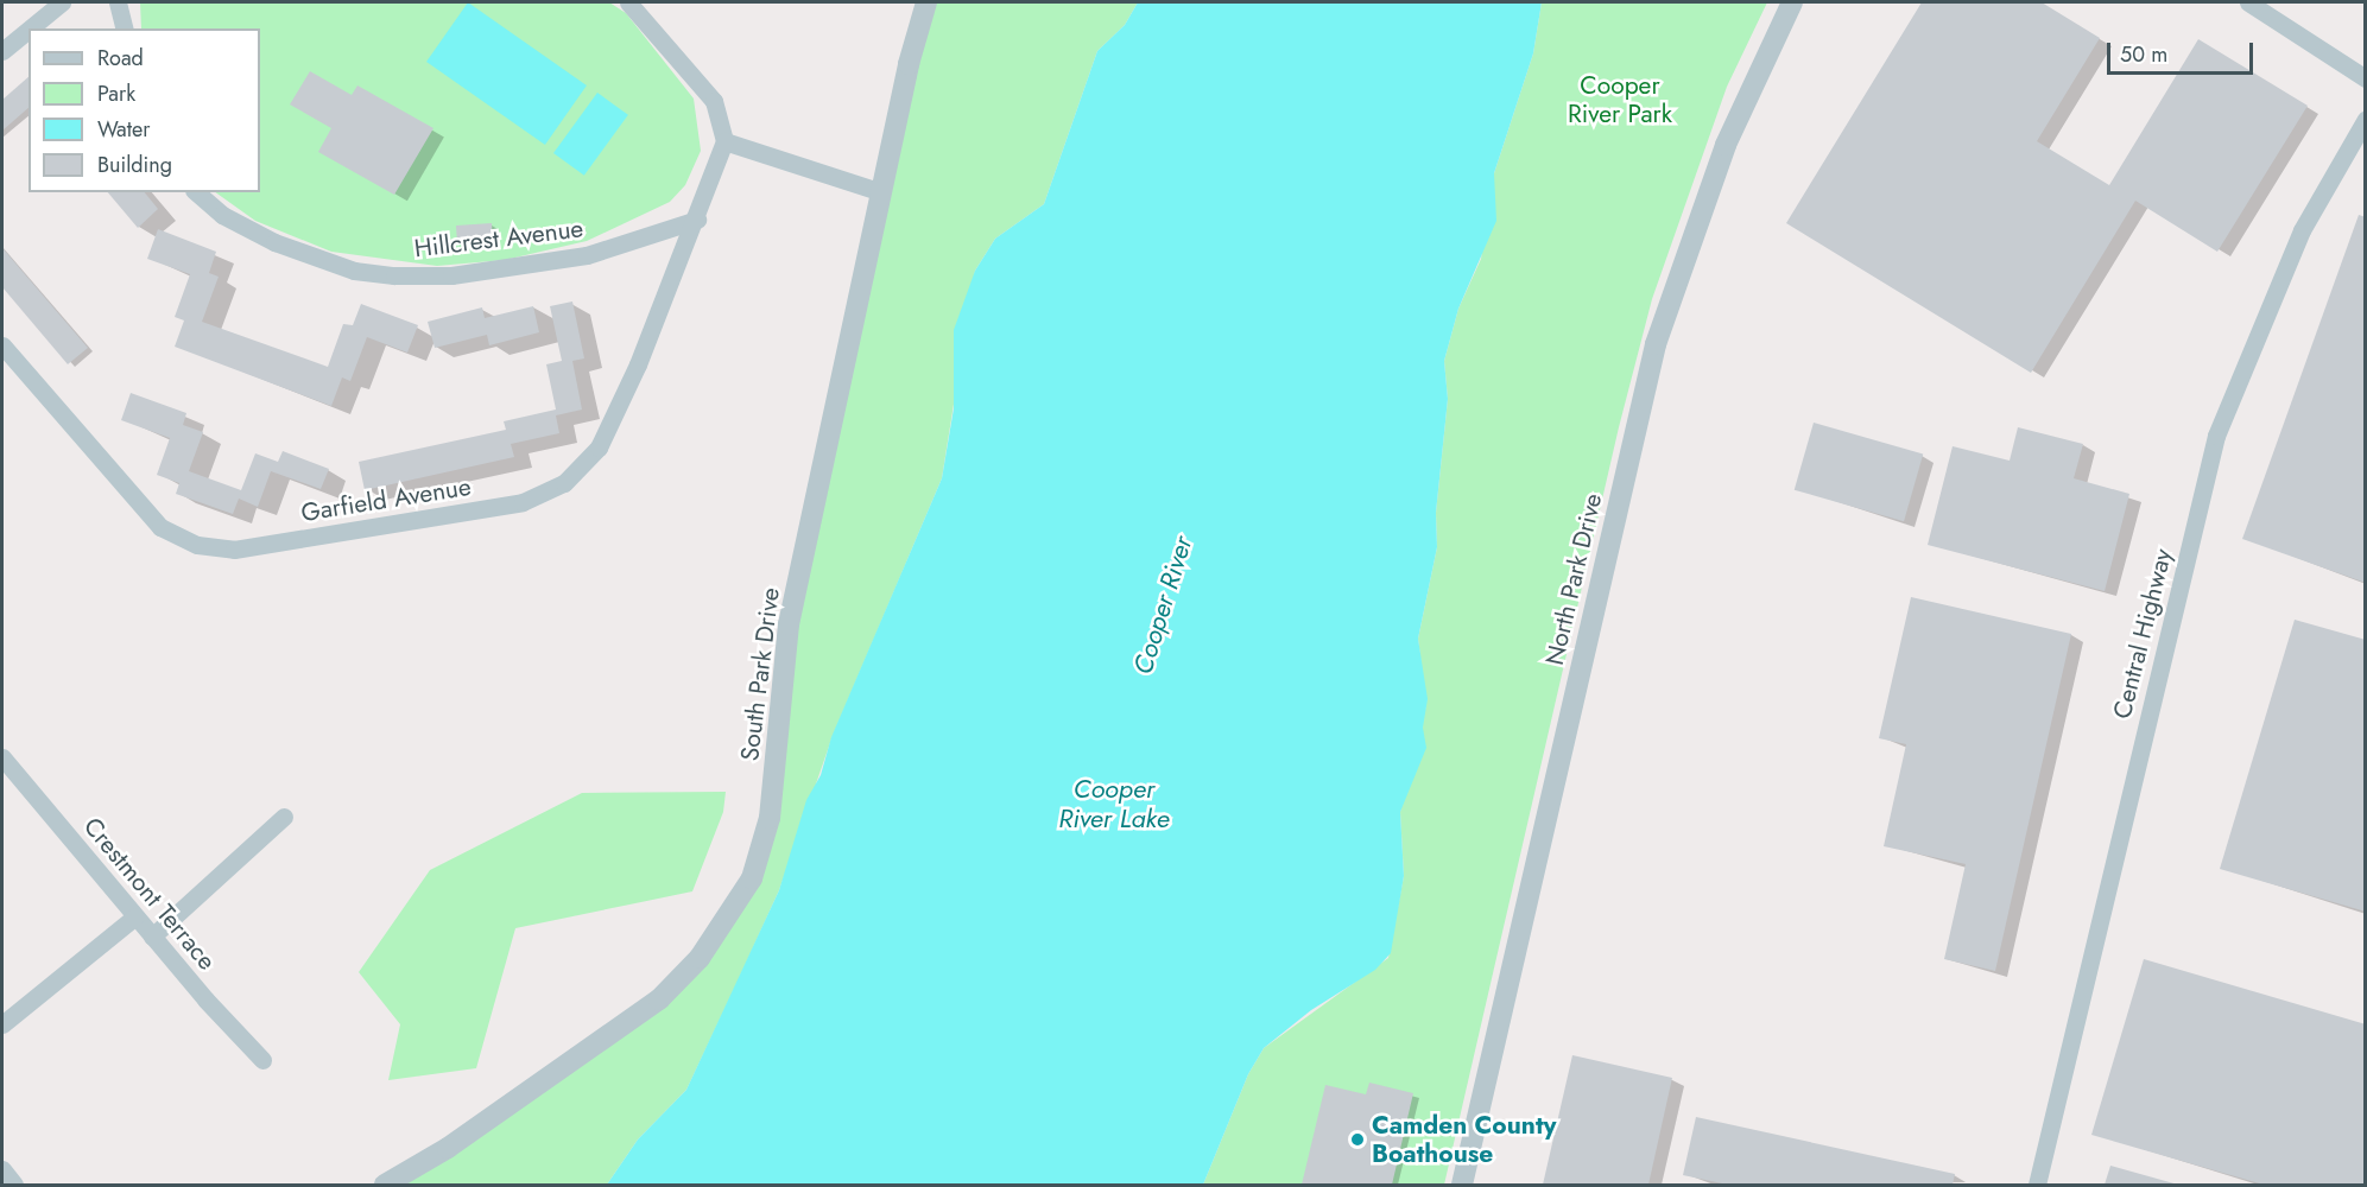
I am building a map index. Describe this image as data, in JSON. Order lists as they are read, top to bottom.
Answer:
{
  "streets": {
    "street": [
      "Hillcrest Avenue",
      "Garfield Avenue",
      "North Park Drive",
      "Central Highway",
      "South Park Drive",
      "Crestmont Terrace"
    ]
  },
  "crossings": [
    ["Hillcrest Avenue", "Garfield Avenue"]
  ],
  "water": ["Cooper River", "Cooper River Lake"],
  "parks": ["Cooper River Park"],
  "places": ["Camden County Boathouse"],
  "legend": [
    "Road",
    "Park",
    "Water",
    "Building"
  ],
  "scale_bar": "50 m"
}
